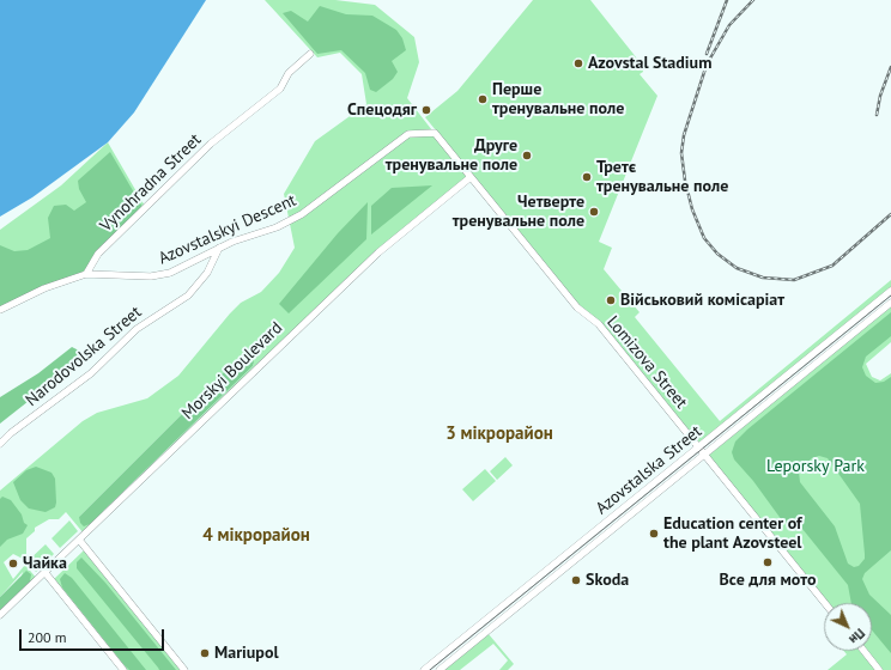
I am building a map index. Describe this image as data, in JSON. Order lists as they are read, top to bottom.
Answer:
{
  "streets": {
    "street": [
      "Vynohradna Street",
      "Azovstalskyi Descent",
      "Narodovolska Street",
      "Lomizova Street",
      "Morskyi Boulevard",
      "Azovstalska Street"
    ]
  },
  "crossings": [
    ["Vynohradna Street", "Azovstalskyi Descent"],
    ["Azovstalskyi Descent", "Narodovolska Street"],
    ["Azovstalskyi Descent", "Lomizova Street"],
    ["Lomizova Street", "Morskyi Boulevard"],
    ["Lomizova Street", "Azovstalska Street"]
  ],
  "districts": ["3 мікрорайон", "4 мікрорайон"],
  "parks": ["Leporsky Park"],
  "places": [
    "Azovstal Stadium",
    "Перше тренувальне поле",
    "Спецодяг",
    "Друге тренувальне поле",
    "Третє тренувальне поле",
    "Четверте тренувальне поле",
    "Військовий комісаріат",
    "Education center of the plant Azovsteel",
    "Все для мото",
    "Чайка",
    "Skoda",
    "Mariupol"
  ],
  "scale_bar": "200 m",
  "north": "bottom right"
}
